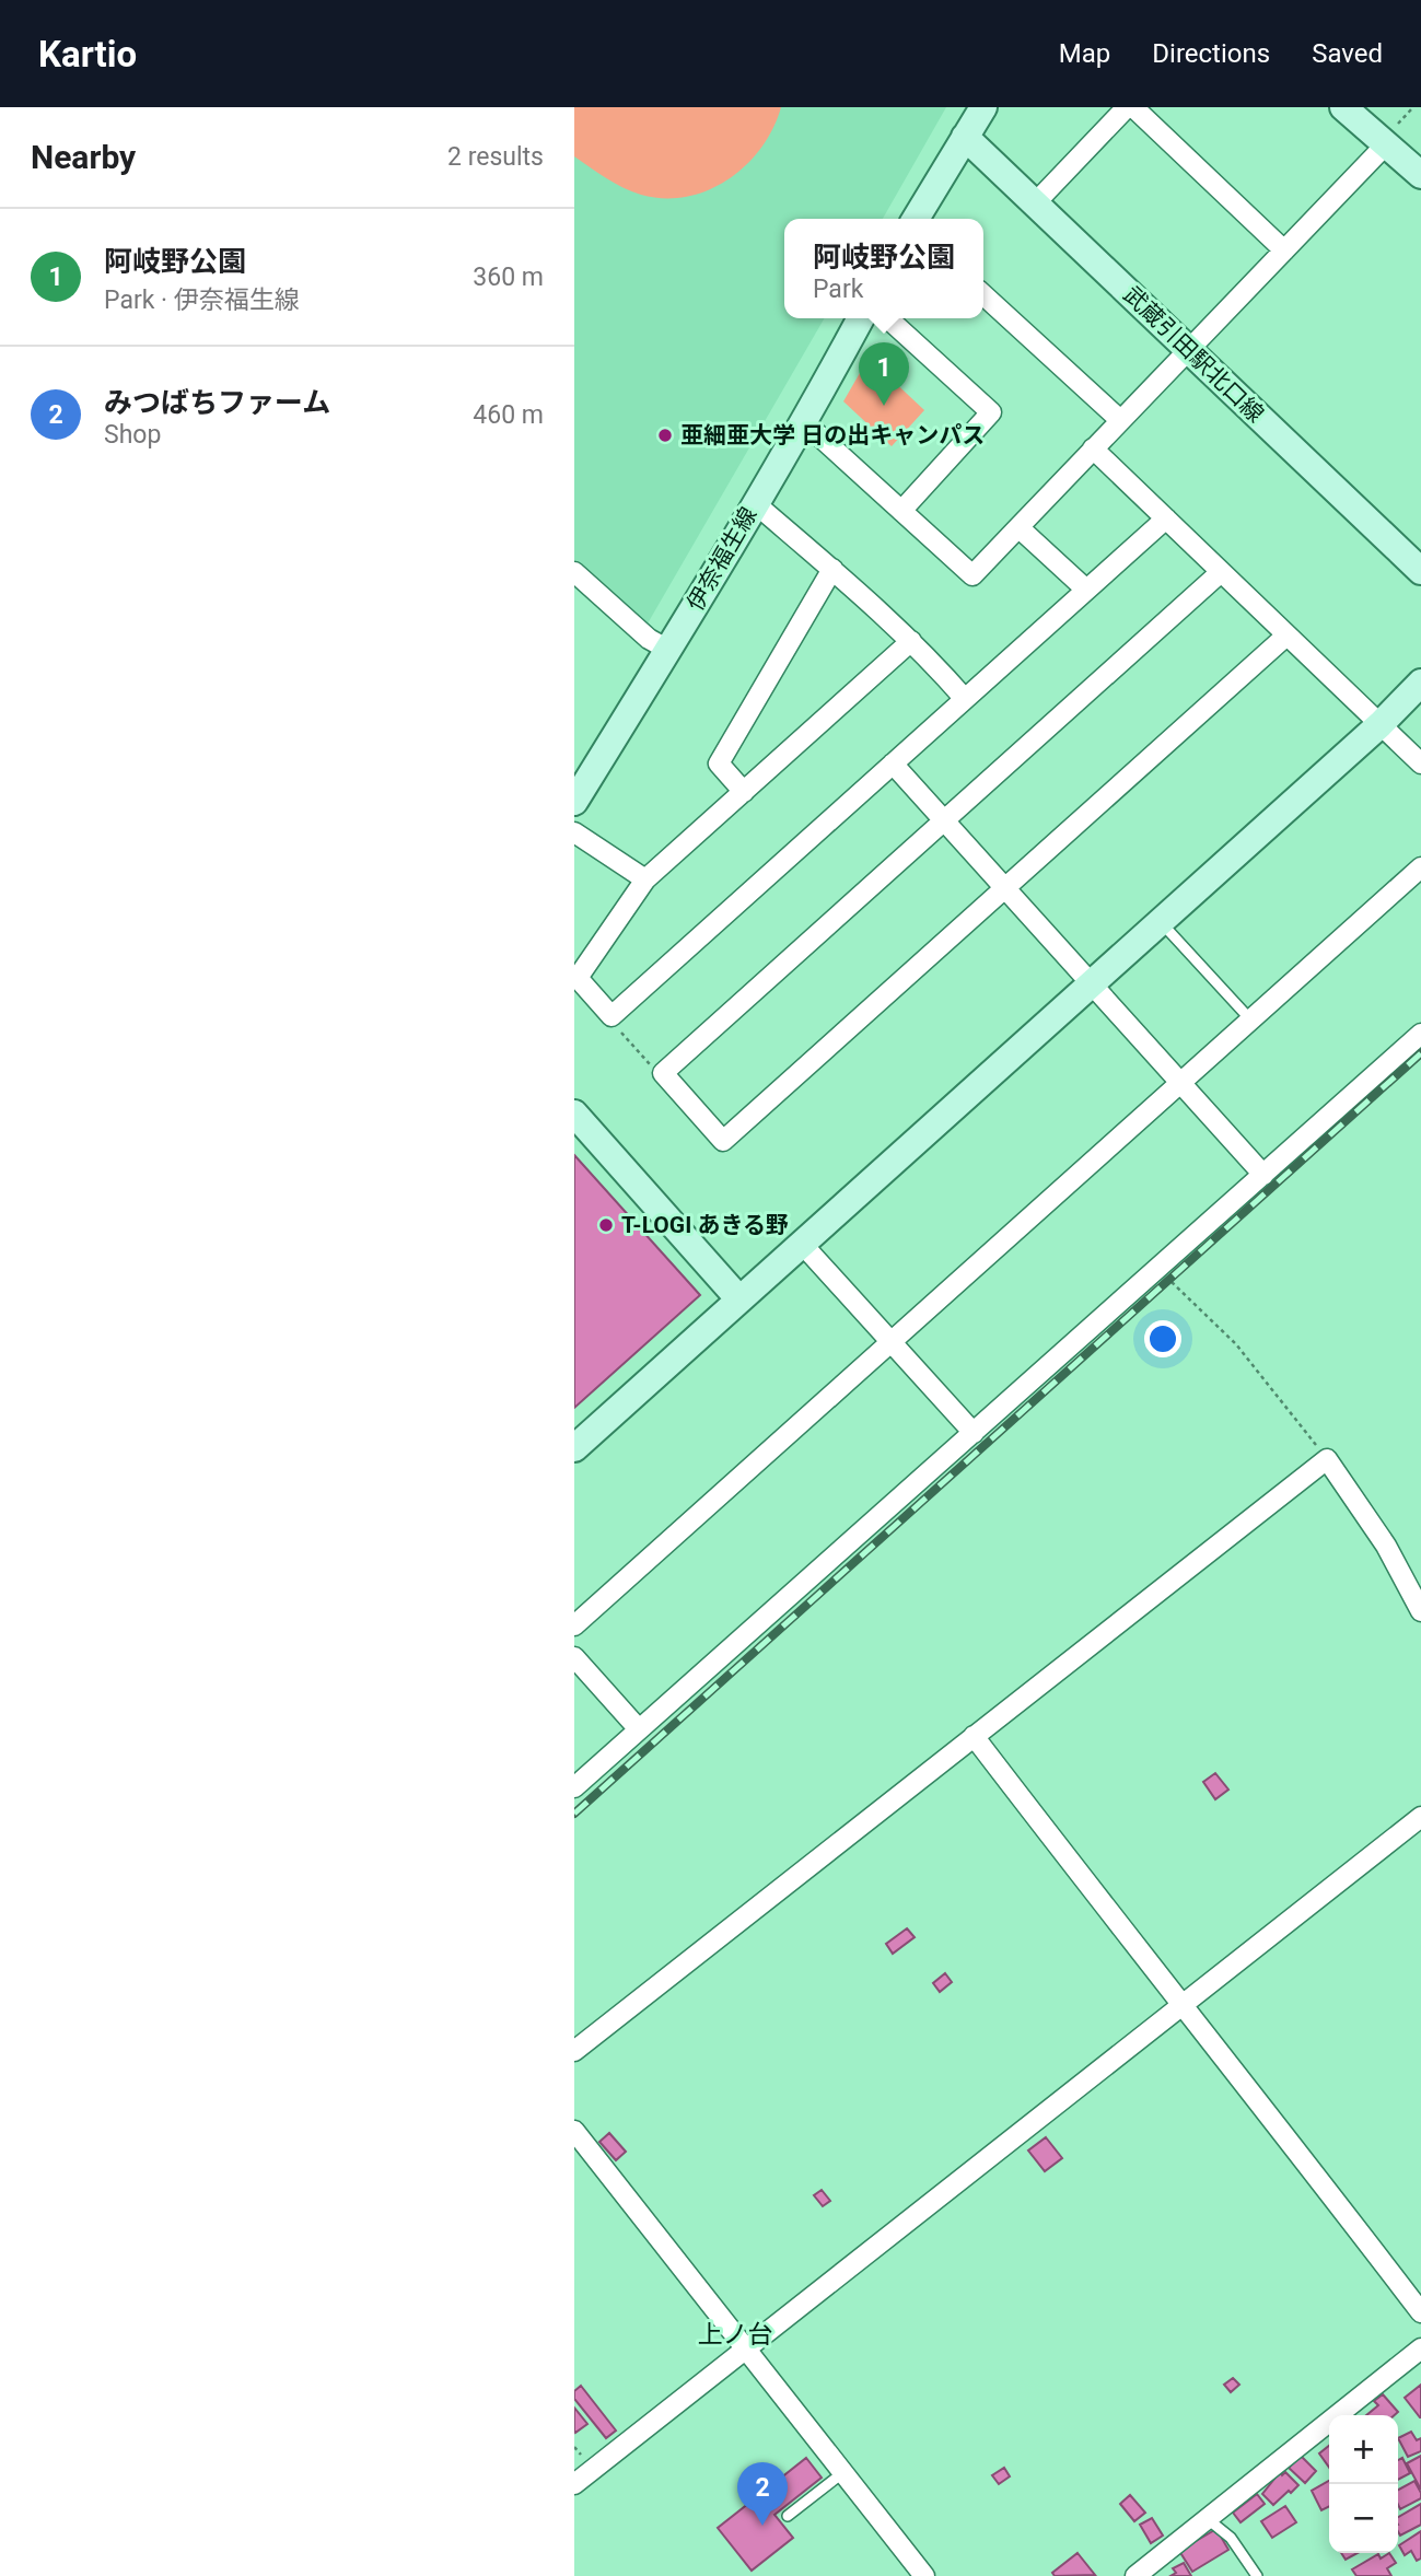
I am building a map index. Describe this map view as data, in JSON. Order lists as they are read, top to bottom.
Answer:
{
  "streets": {
    "street": ["武蔵引田駅北口線", "伊奈福生線"]
  },
  "districts": ["上ノ台"],
  "places": ["亜細亜大学 日の出キャンパス", "T-LOGI あきる野"],
  "page": {
    "header": "Kartio",
    "nav": ["Map", "Directions", "Saved"],
    "heading": ["Nearby", "2 results"],
    "list": [
      {
        "mark": "1",
        "name": "阿岐野公園",
        "note": "Park · 伊奈福生線",
        "value": "360 m"
      },
      {
        "mark": "2",
        "name": "みつばちファーム",
        "note": "Shop",
        "value": "460 m"
      }
    ],
    "popup": ["阿岐野公園", "Park"],
    "pins": ["1", "2"],
    "map_buttons": ["+", "−"]
  }
}
